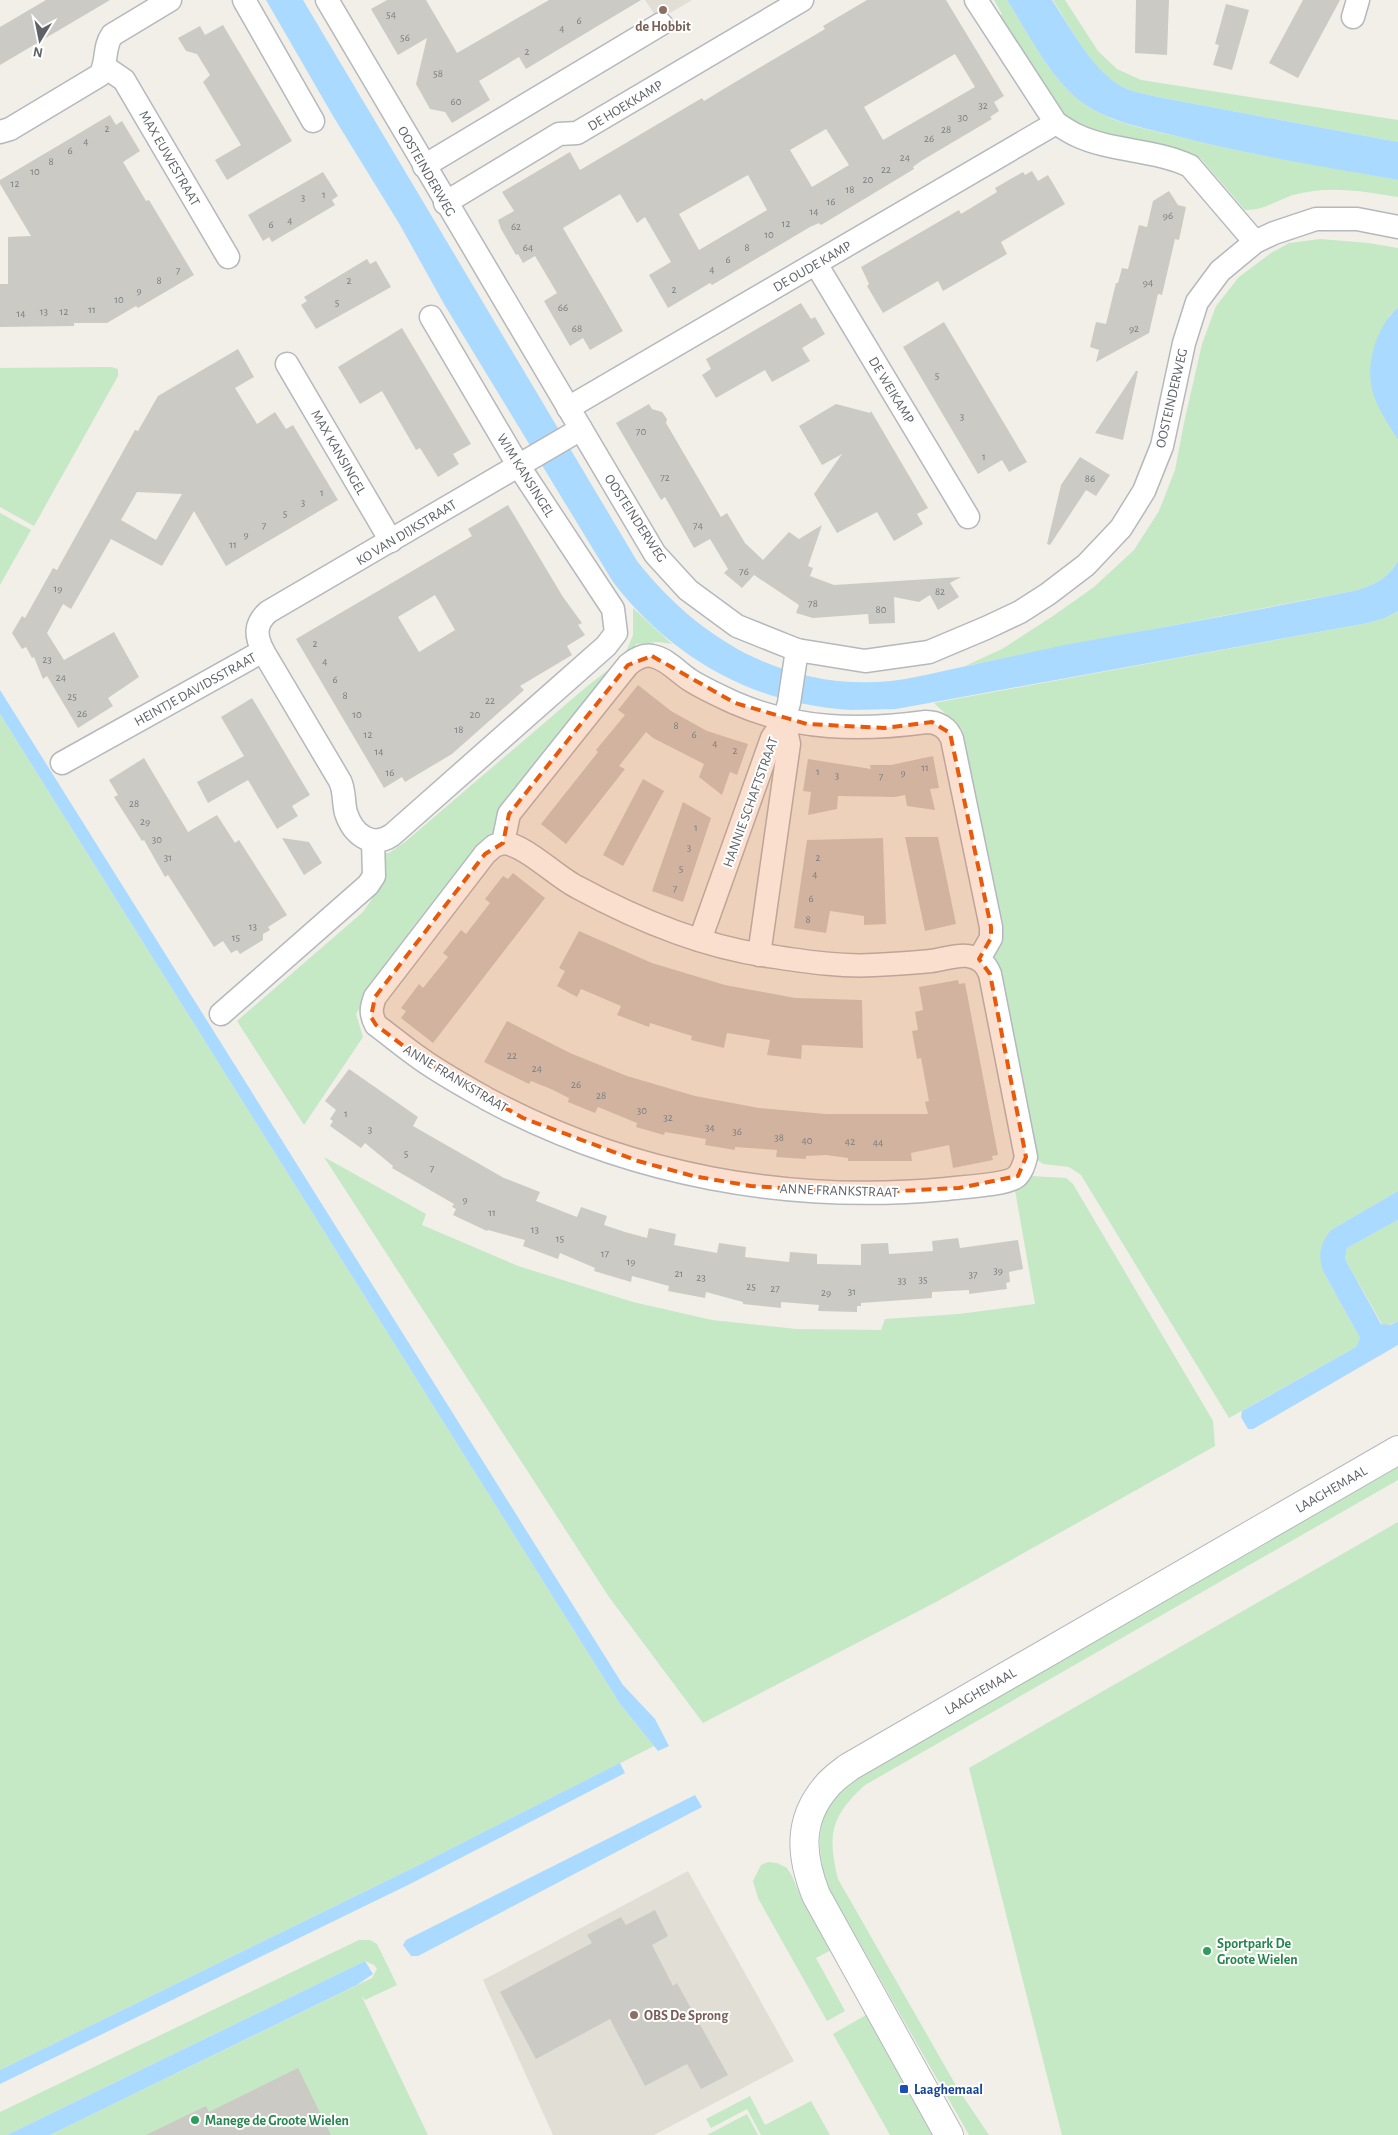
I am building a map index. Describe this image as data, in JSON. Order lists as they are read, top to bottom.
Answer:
{
  "streets": {
    "street": [
      "DE HOEKKAMP",
      "MAX EUWESTRAAT",
      "OOSTEINDERWEG",
      "DE OUDE KAMP",
      "DE WEIKAMP",
      "MAX KANSINGEL",
      "WIM KANSINGEL",
      "KO VAN DIJKSTRAAT",
      "HEINTJE DAVIDSSTRAAT",
      "HANNIE SCHAFTSTRAAT",
      "ANNE FRANKSTRAAT",
      "LAAGHEMAAL"
    ]
  },
  "crossings": [
    ["DE HOEKKAMP", "OOSTEINDERWEG"],
    ["OOSTEINDERWEG", "DE OUDE KAMP"],
    ["OOSTEINDERWEG", "KO VAN DIJKSTRAAT"],
    ["DE OUDE KAMP", "DE WEIKAMP"],
    ["MAX KANSINGEL", "KO VAN DIJKSTRAAT"],
    ["WIM KANSINGEL", "KO VAN DIJKSTRAAT"],
    ["WIM KANSINGEL", "HEINTJE DAVIDSSTRAAT"],
    ["KO VAN DIJKSTRAAT", "HEINTJE DAVIDSSTRAAT"]
  ],
  "places": {
    "other": [
      "de Hobbit",
      "Sportpark De Groote Wielen",
      "OBS De Sprong",
      "Manege de Groote Wielen"
    ],
    "transit": ["Laaghemaal"]
  },
  "house_numbers": [
    "54",
    "6",
    "4",
    "56",
    "2",
    "58",
    "60",
    "32",
    "30",
    "2",
    "28",
    "26",
    "4",
    "6",
    "24",
    "8",
    "22",
    "10",
    "20",
    "12",
    "18",
    "1",
    "3",
    "16",
    "14",
    "96",
    "4",
    "12",
    "6",
    "62",
    "10",
    "64",
    "8",
    "6",
    "4",
    "7",
    "8",
    "2",
    "94",
    "2",
    "9",
    "10",
    "5",
    "66",
    "11",
    "13",
    "12",
    "14",
    "68",
    "92",
    "5",
    "3",
    "70",
    "1",
    "72",
    "86",
    "1",
    "3",
    "5",
    "7",
    "74",
    "9",
    "11",
    "76",
    "19",
    "82",
    "78",
    "80",
    "2",
    "23",
    "4",
    "24",
    "6",
    "8",
    "25",
    "22",
    "26",
    "10",
    "20",
    "8",
    "18",
    "12",
    "6",
    "4",
    "2",
    "14",
    "11",
    "1",
    "16",
    "9",
    "3",
    "7",
    "28",
    "29",
    "1",
    "30",
    "3",
    "31",
    "2",
    "5",
    "4",
    "7",
    "6",
    "8",
    "13",
    "15",
    "22",
    "24",
    "26",
    "28",
    "30",
    "1",
    "32",
    "34",
    "3",
    "36",
    "38",
    "40",
    "42",
    "44",
    "5",
    "7",
    "9",
    "11",
    "13",
    "15",
    "17",
    "19",
    "39",
    "21",
    "37",
    "23",
    "35",
    "33",
    "25",
    "27",
    "31",
    "29"
  ],
  "north": "bottom"
}
